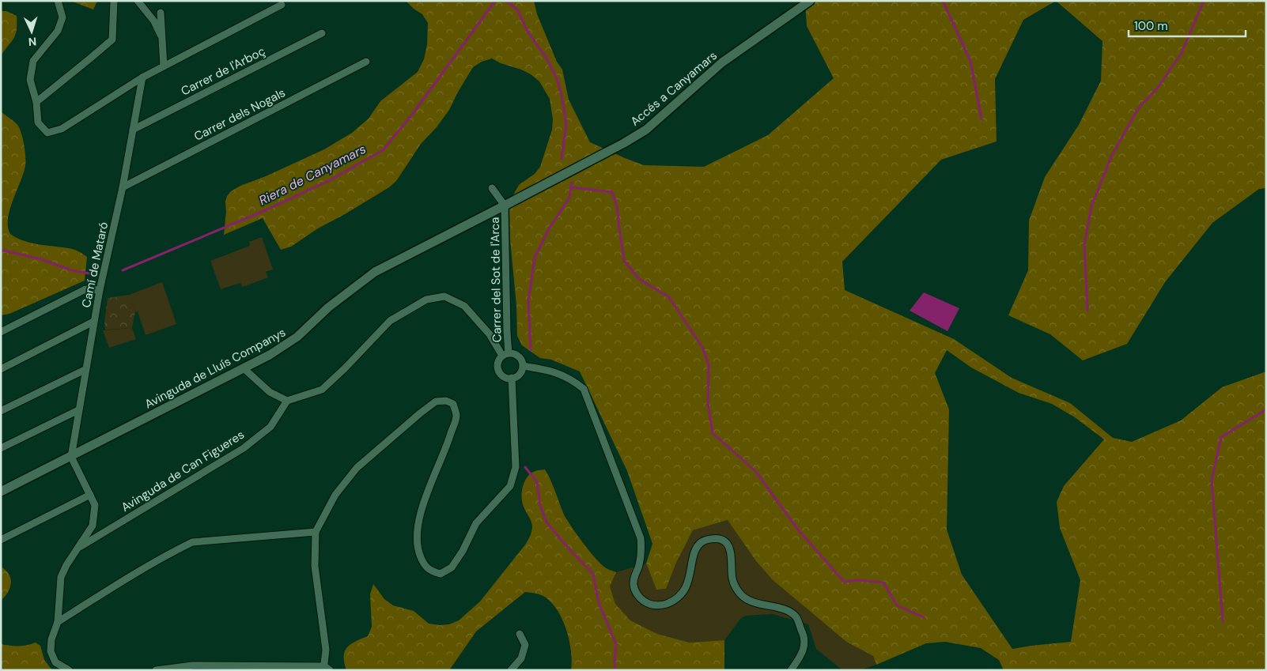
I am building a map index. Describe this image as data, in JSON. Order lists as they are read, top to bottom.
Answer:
{
  "streets": {
    "street": [
      "Carrer de l'Arboç",
      "Accés a Canyamars",
      "Carrer dels Nogals",
      "Camí de Mataró",
      "Carrer del Sot de l'Arca",
      "Avinguda de Lluís Companys",
      "Avinguda de Can Figueres"
    ]
  },
  "crossings": [
    ["Carrer de l'Arboç", "Camí de Mataró"],
    ["Accés a Canyamars", "Carrer del Sot de l'Arca"],
    ["Accés a Canyamars", "Avinguda de Lluís Companys"],
    ["Carrer dels Nogals", "Camí de Mataró"],
    ["Camí de Mataró", "Avinguda de Lluís Companys"],
    ["Carrer del Sot de l'Arca", "Avinguda de Lluís Companys"]
  ],
  "water": ["Riera de Canyamars"],
  "scale_bar": "100 m",
  "north": "bottom"
}
